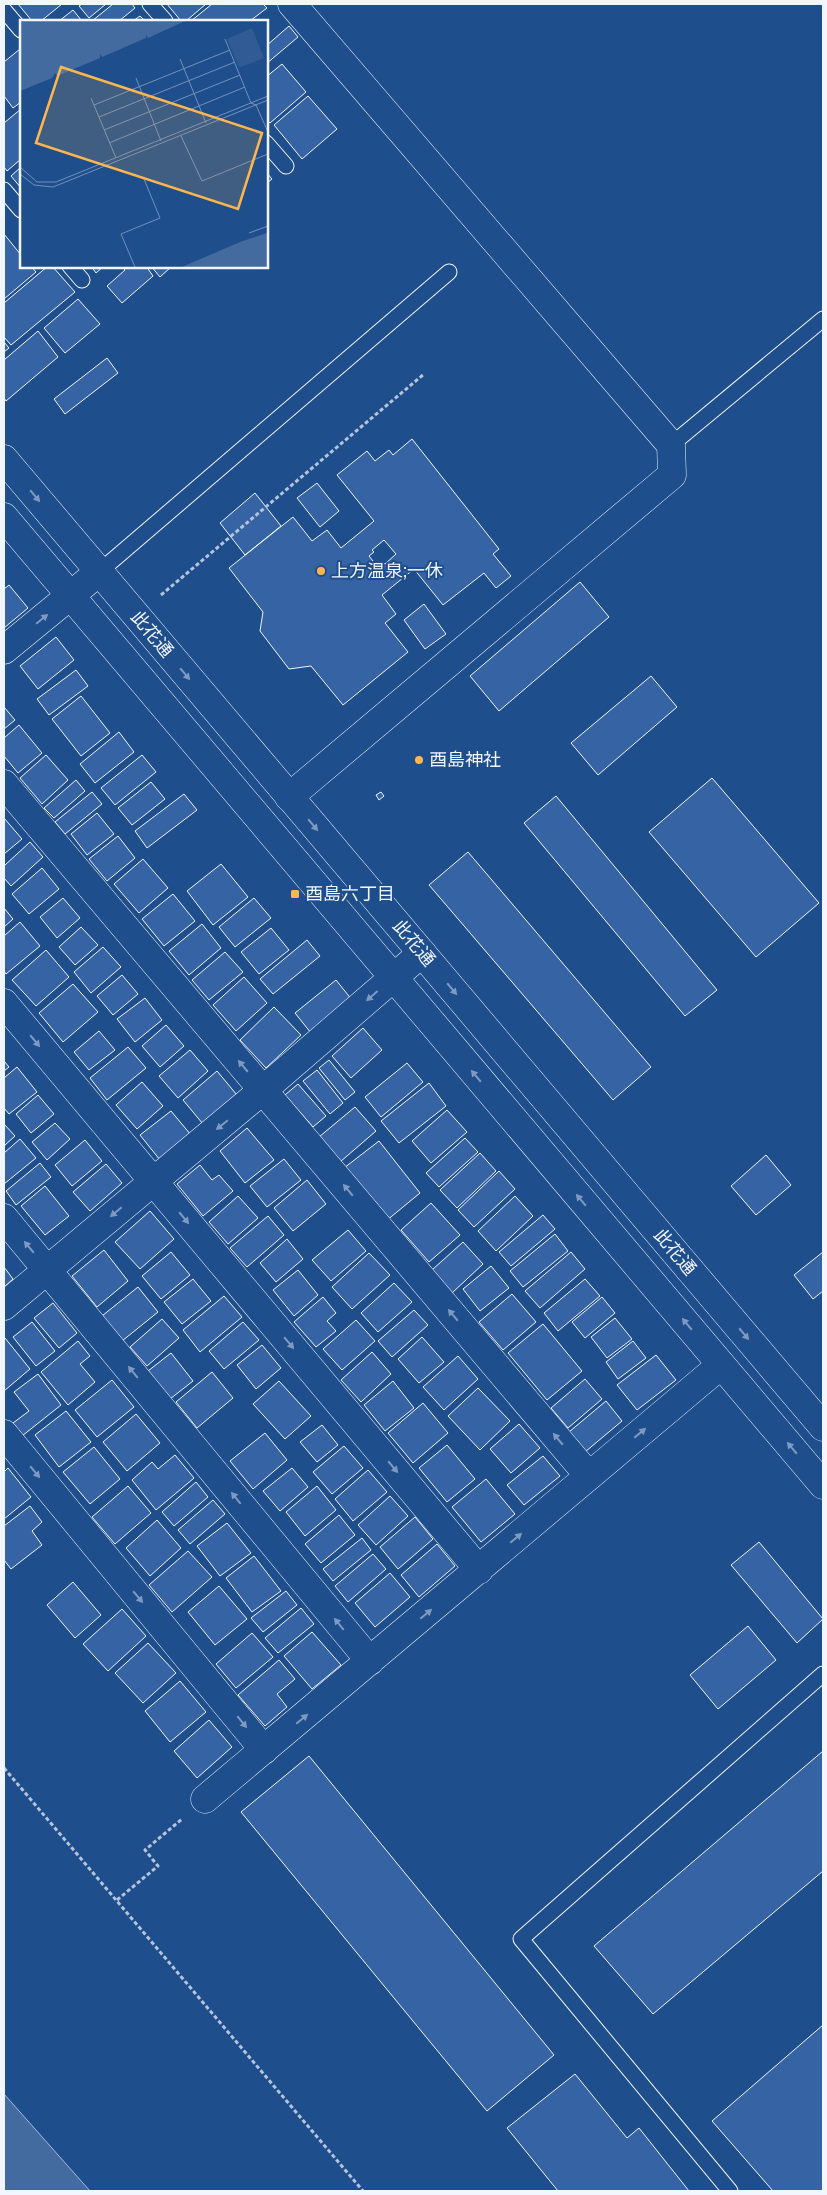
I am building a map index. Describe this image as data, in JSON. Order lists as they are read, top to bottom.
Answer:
{
  "streets": {
    "street": ["此花通"]
  },
  "places": {
    "other": ["上方温泉;一休", "酉島神社"],
    "transit": ["酉島六丁目"]
  }
}
